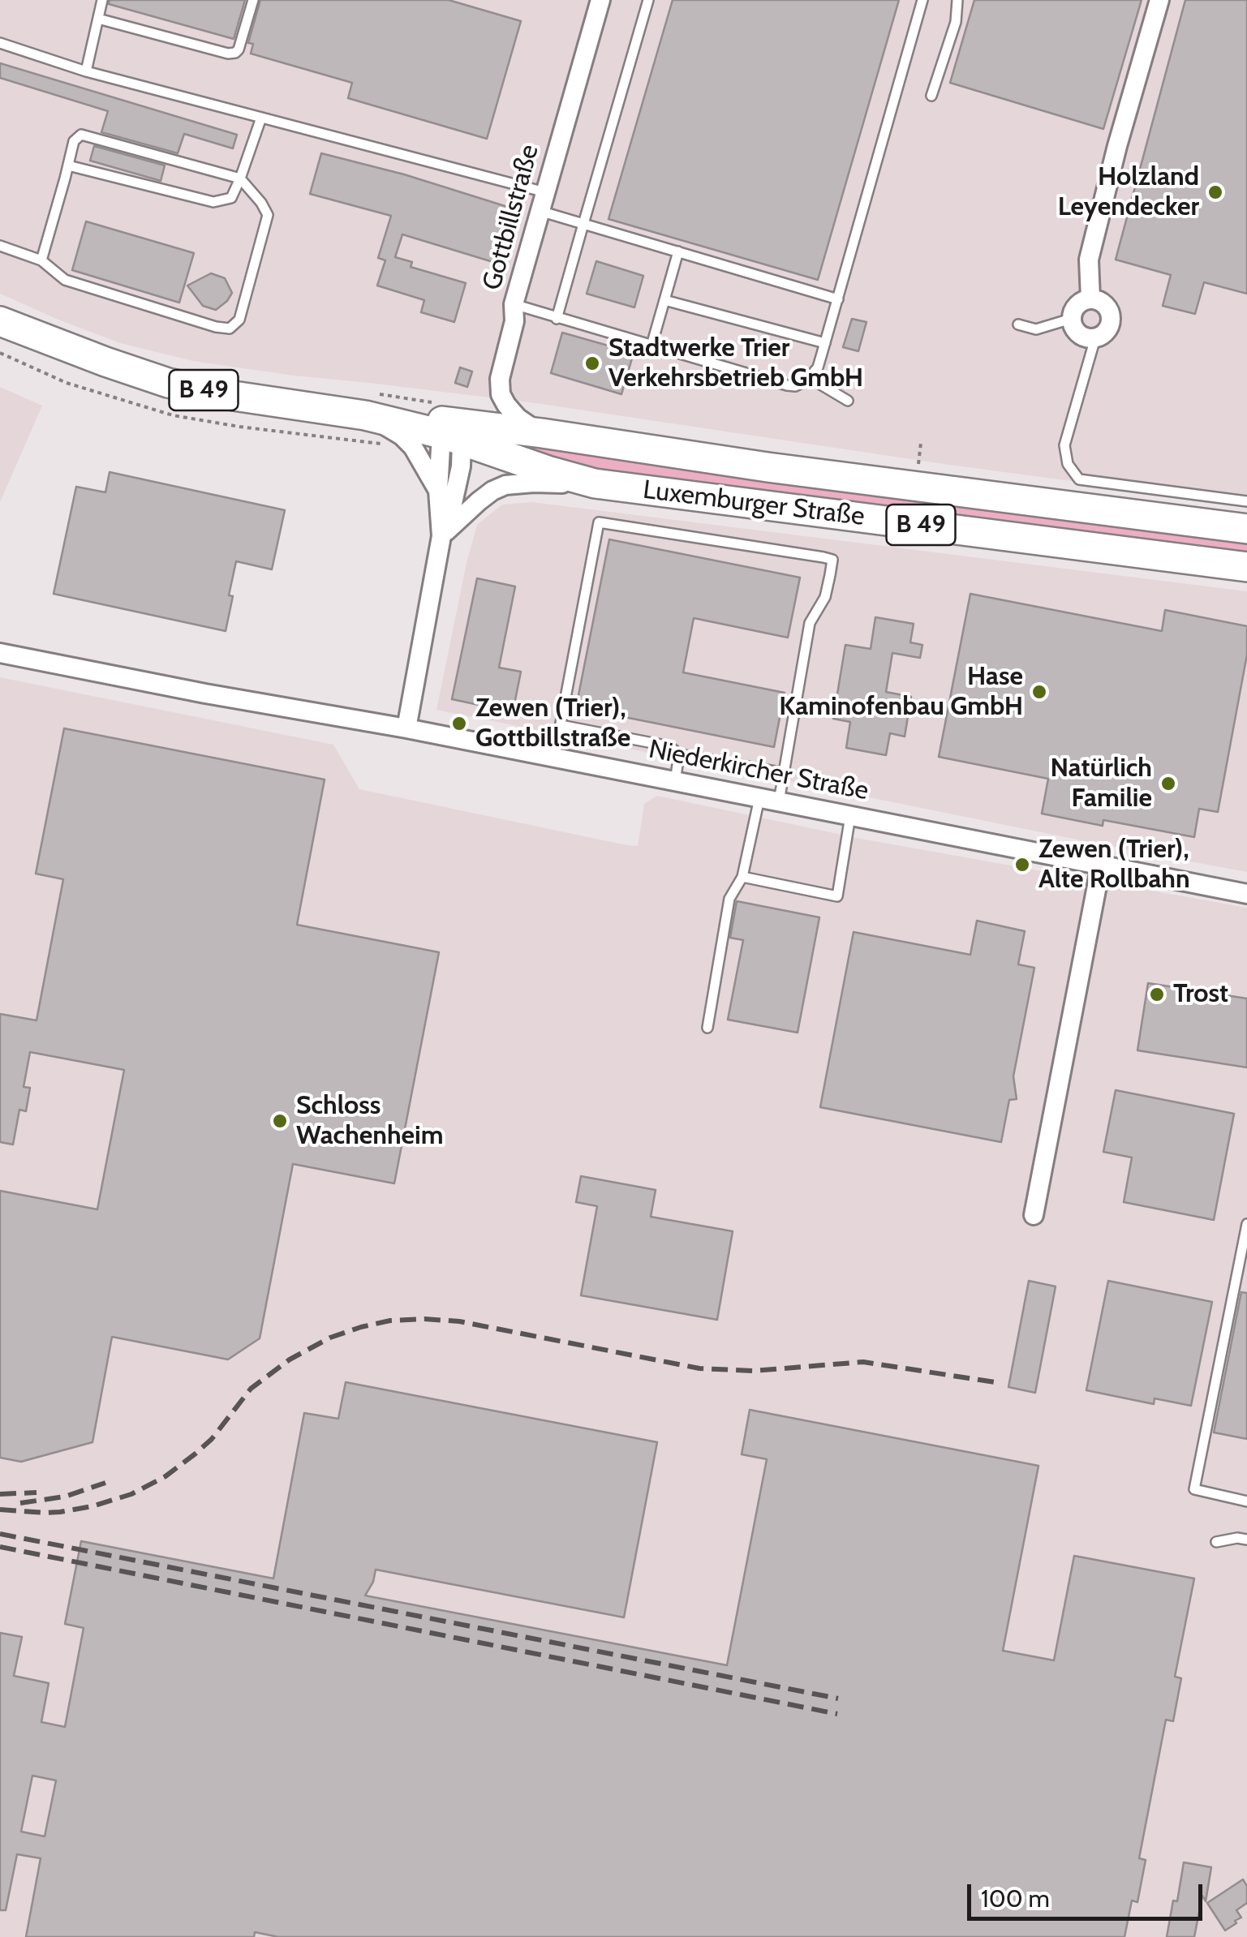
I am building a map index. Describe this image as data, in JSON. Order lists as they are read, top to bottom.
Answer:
{
  "streets": {
    "main road": ["B 49", "Luxemburger Straße"],
    "street": ["Gottbillstraße", "Niederkircher Straße"]
  },
  "crossings": [
    ["Gottbillstraße", "Luxemburger Straße"]
  ],
  "places": [
    "Holzland Leyendecker",
    "Stadtwerke Trier Verkehrsbetrieb GmbH",
    "Hase Kaminofenbau GmbH",
    "Zewen (Trier), Gottbillstraße",
    "Natürlich Familie",
    "Zewen (Trier), Alte Rollbahn",
    "Trost",
    "Schloss Wachenheim"
  ],
  "scale_bar": "100 m"
}
